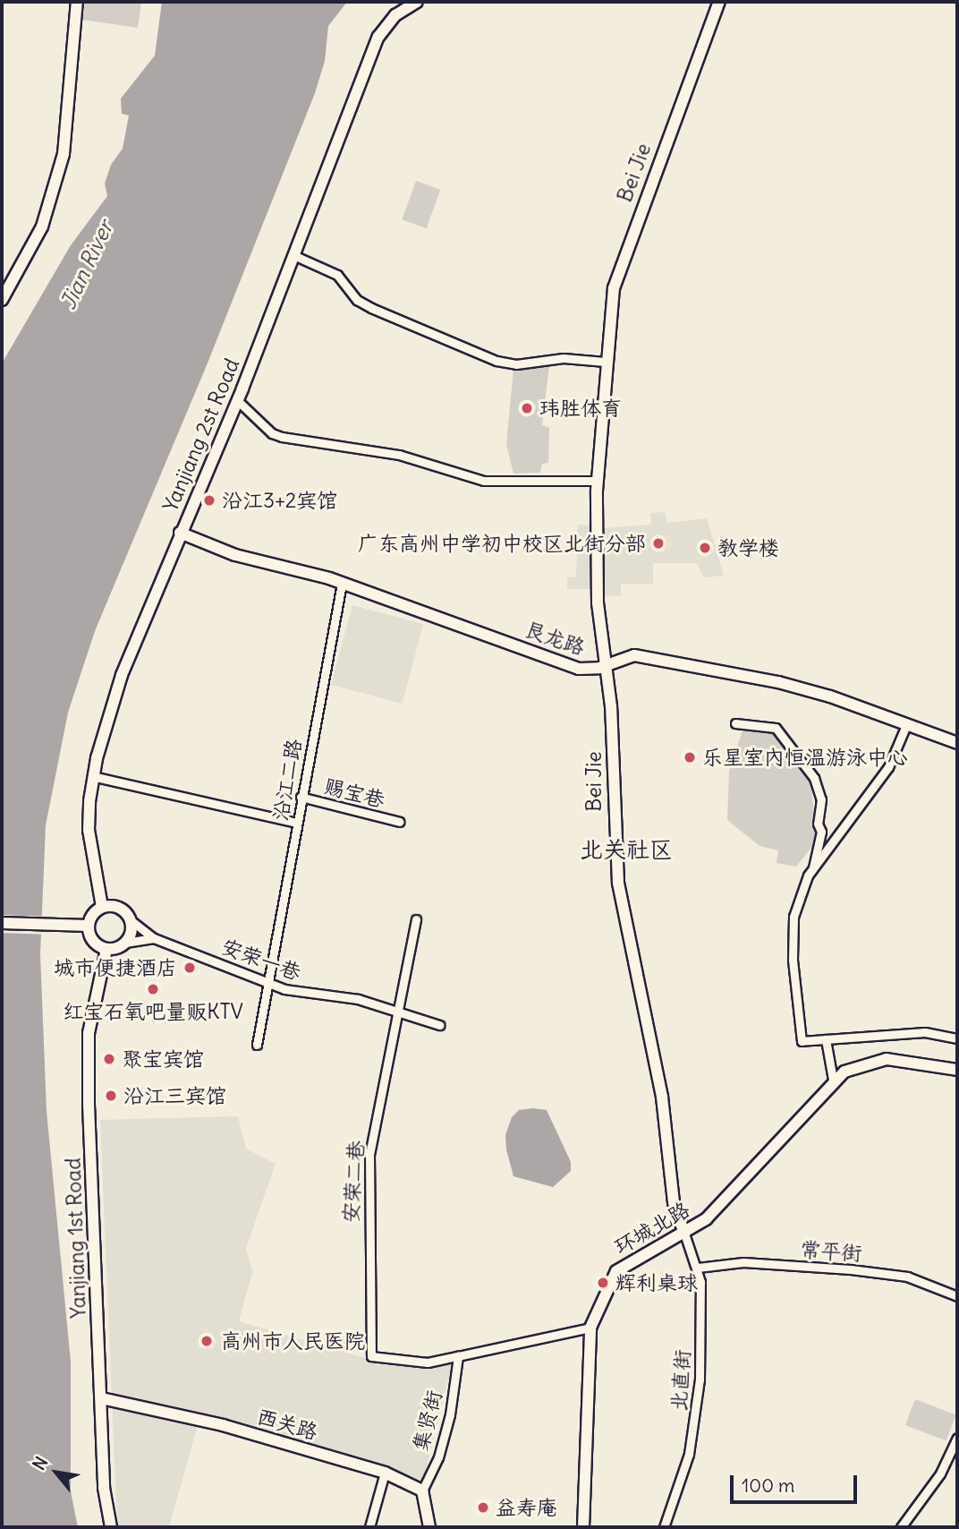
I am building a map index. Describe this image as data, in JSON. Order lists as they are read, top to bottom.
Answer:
{
  "streets": {
    "street": [
      "Bei Jie",
      "Yanjiang 2st Road",
      "艮龙路",
      "沿江二路",
      "赐宝巷",
      "安荣一巷",
      "安荣二巷",
      "环城北路",
      "Yanjiang 1st Road",
      "常平街",
      "北直街",
      "集贤街",
      "西关路"
    ]
  },
  "crossings": [
    ["Bei Jie", "艮龙路"],
    ["Bei Jie", "环城北路"],
    ["Bei Jie", "北直街"],
    ["Yanjiang 2st Road", "艮龙路"],
    ["Yanjiang 2st Road", "Yanjiang 1st Road"],
    ["艮龙路", "沿江二路"],
    ["沿江二路", "赐宝巷"],
    ["沿江二路", "安荣一巷"],
    ["安荣一巷", "安荣二巷"],
    ["安荣二巷", "集贤街"],
    ["环城北路", "北直街"],
    ["环城北路", "集贤街"],
    ["Yanjiang 1st Road", "西关路"],
    ["常平街", "北直街"],
    ["集贤街", "西关路"]
  ],
  "districts": ["北关社区"],
  "water": ["Jian River"],
  "places": [
    "玮胜体育",
    "沿江3+2宾馆",
    "广东高州中学初中校区北街分部",
    "教学楼",
    "乐星室内恒温游泳中心",
    "城市便捷酒店",
    "红宝石氧吧量贩KTV",
    "聚宝宾馆",
    "沿江三宾馆",
    "辉利桌球",
    "高州市人民医院",
    "益寿庵"
  ],
  "scale_bar": "100 m",
  "north": "top left"
}
